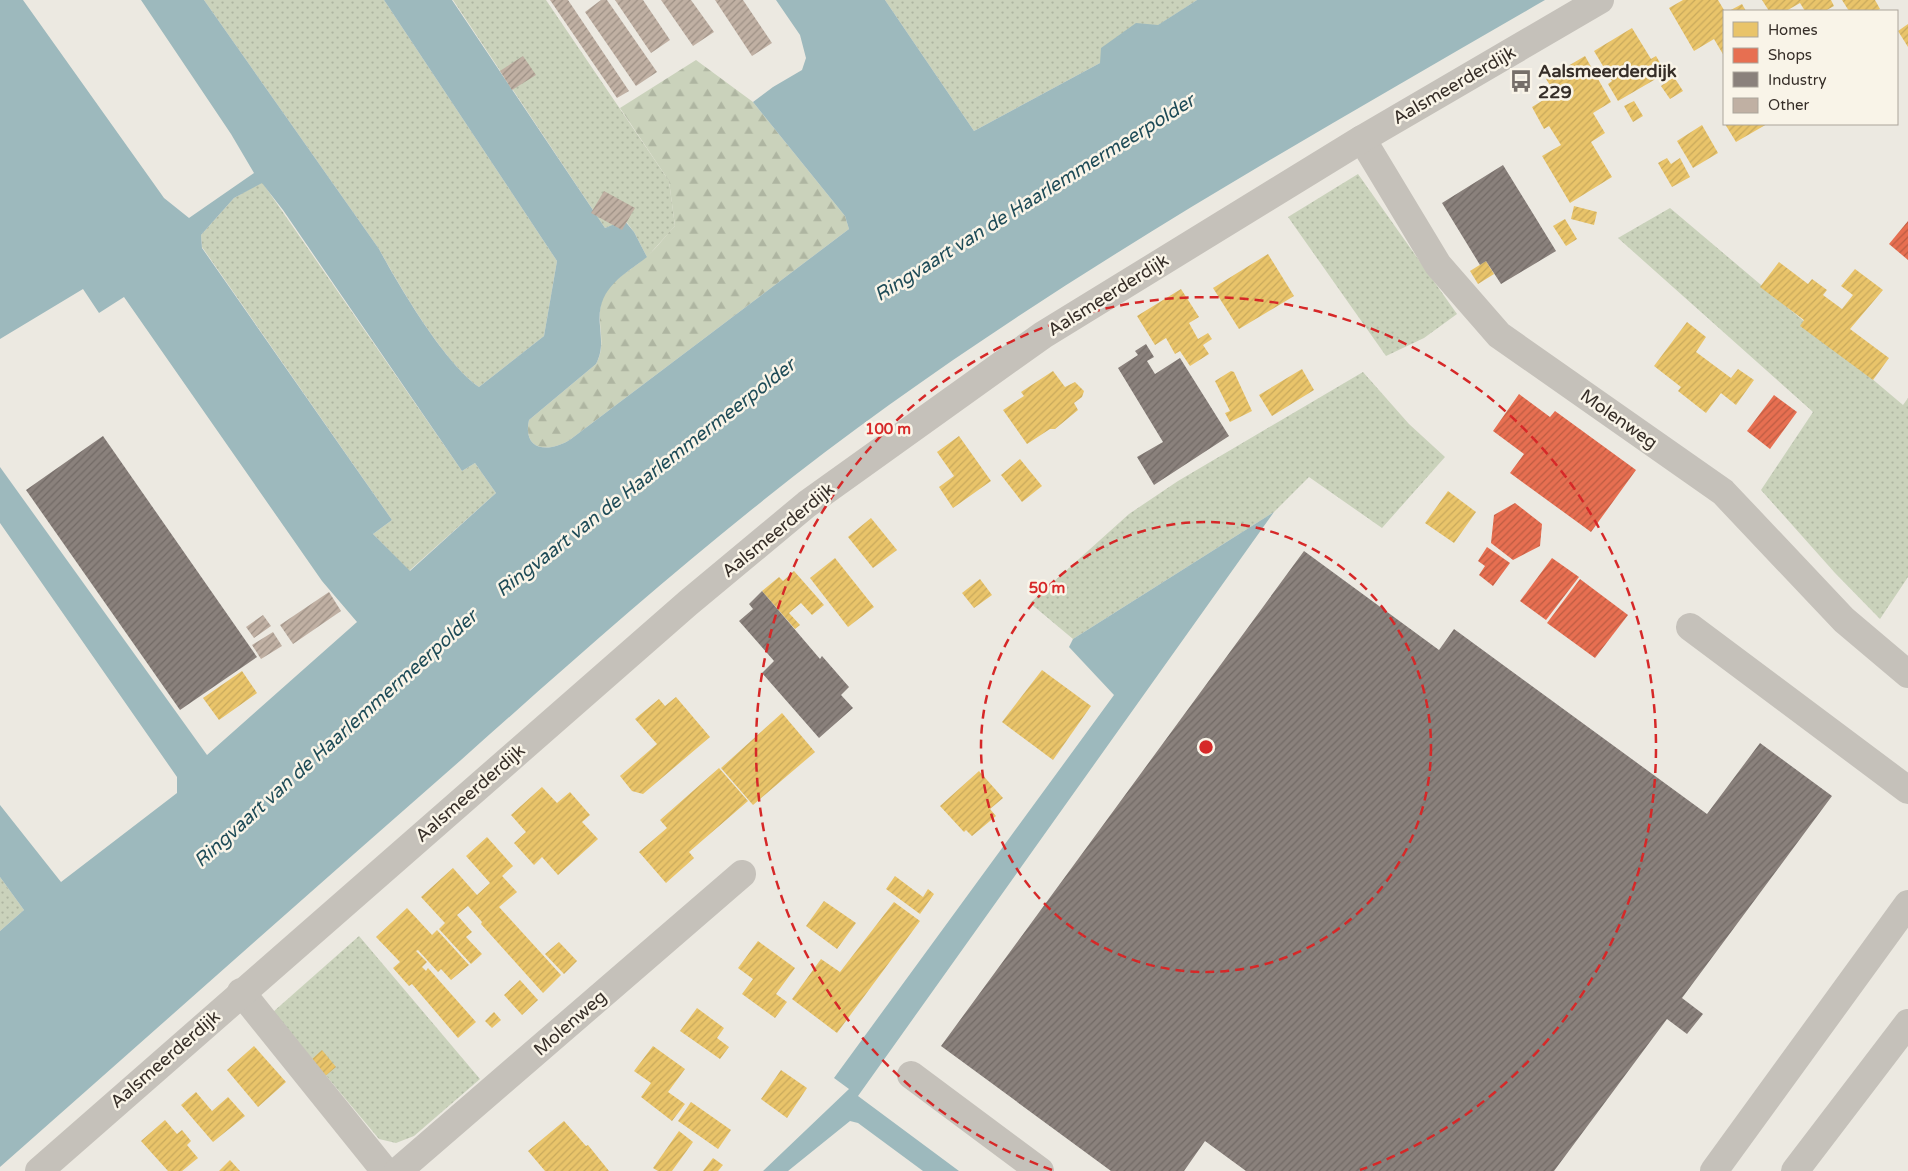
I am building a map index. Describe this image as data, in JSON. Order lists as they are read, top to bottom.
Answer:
{
  "streets": {
    "street": ["Aalsmeerderdijk", "Molenweg"]
  },
  "crossings": [
    ["Aalsmeerderdijk", "Molenweg"]
  ],
  "water": ["Ringvaart van de Haarlemmermeerpolder"],
  "places": {
    "bus stop": ["Aalsmeerderdijk 229"]
  },
  "legend": [
    "Homes",
    "Shops",
    "Industry",
    "Other"
  ],
  "rings": ["100 m", "50 m"]
}
